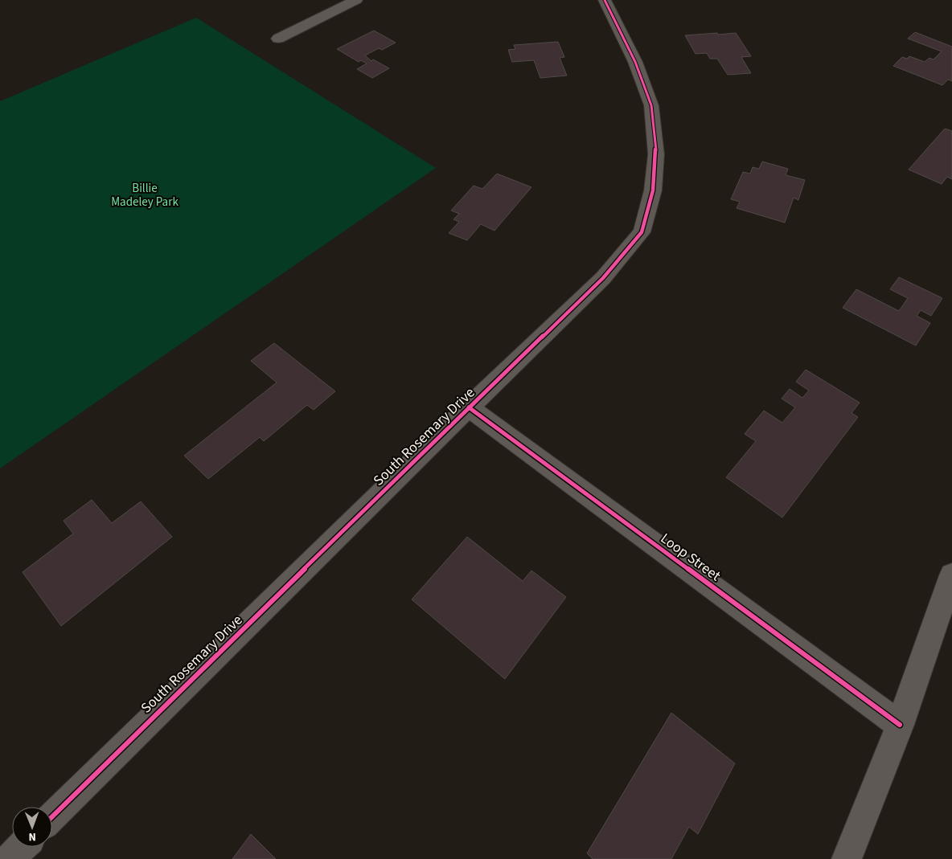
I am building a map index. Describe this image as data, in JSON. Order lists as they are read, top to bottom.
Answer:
{
  "streets": {
    "street": ["South Rosemary Drive", "Loop Street"]
  },
  "crossings": [
    ["South Rosemary Drive", "Loop Street"]
  ],
  "parks": ["Billie Madeley Park"],
  "north": "bottom"
}
